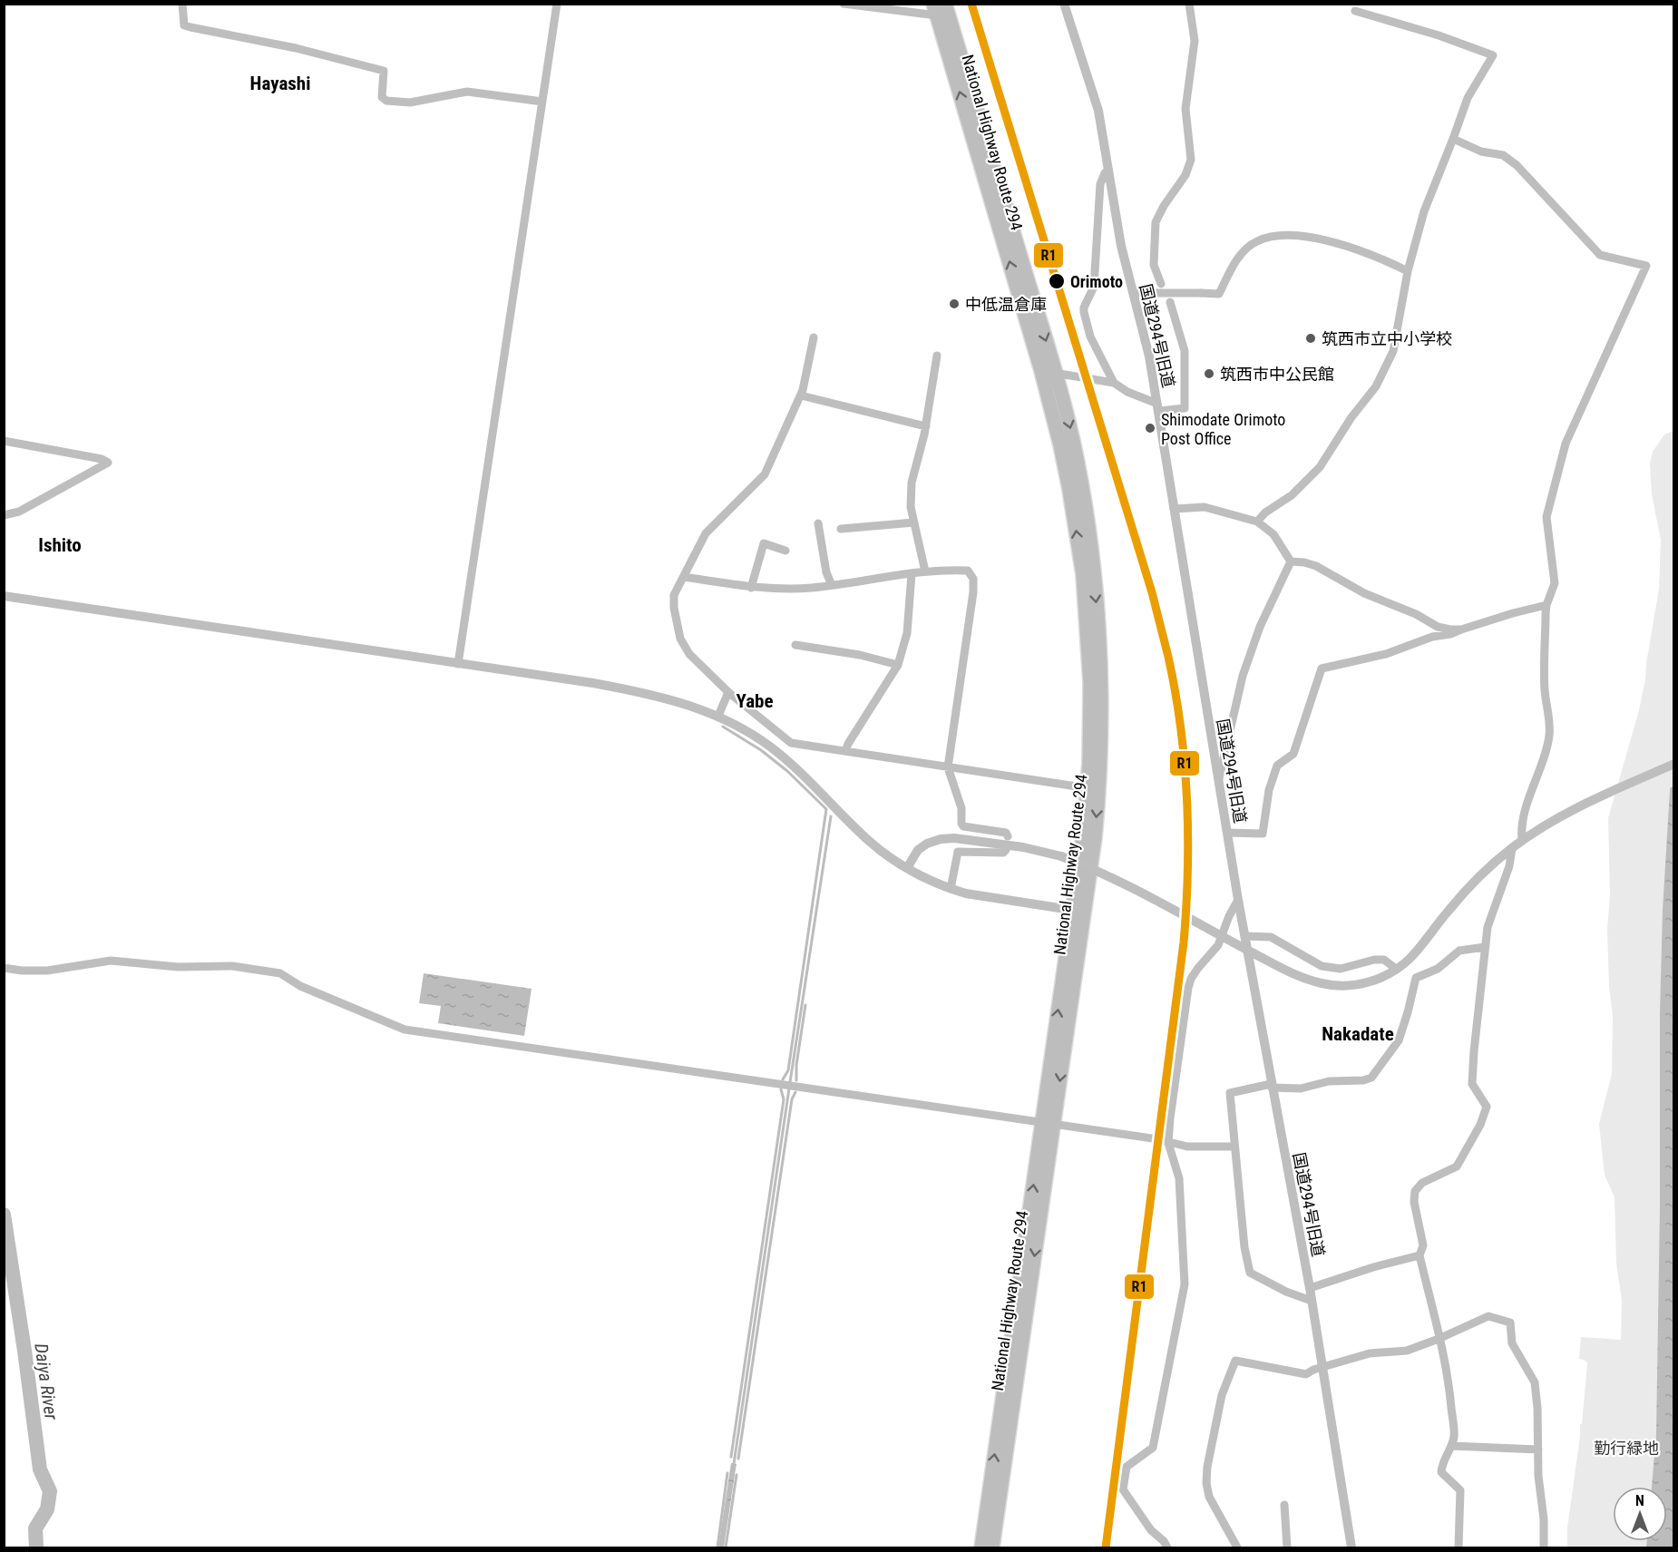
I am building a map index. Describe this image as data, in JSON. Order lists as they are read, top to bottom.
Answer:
{
  "streets": {
    "highway": ["National Highway Route 294"],
    "street": ["国道294号旧道"]
  },
  "districts": [
    "Hayashi",
    "Ishito",
    "Yabe",
    "Nakadate"
  ],
  "water": ["Daiya River"],
  "parks": ["勤行緑地"],
  "places": [
    "Orimoto",
    "中低温倉庫",
    "筑西市立中小学校",
    "筑西市中公民館",
    "Shimodate Orimoto Post Office"
  ],
  "lines": ["transit line R1"],
  "north": "top"
}
